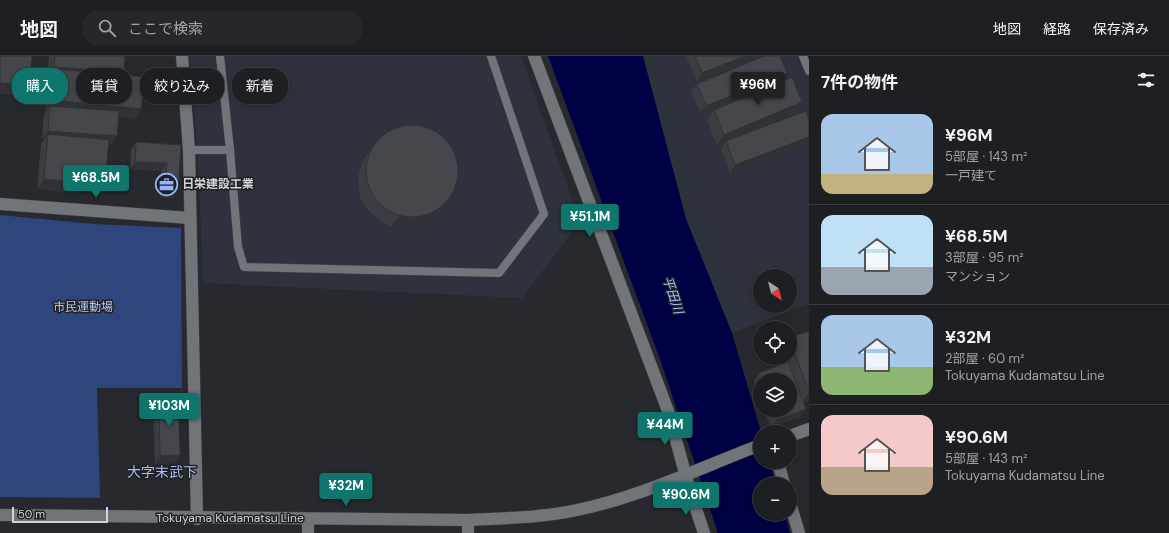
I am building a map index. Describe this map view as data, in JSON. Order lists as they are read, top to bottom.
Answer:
{
  "streets": {
    "street": ["Tokuyama Kudamatsu Line"]
  },
  "districts": ["大字末武下"],
  "water": ["平田川"],
  "parks": ["市民運動場"],
  "places": {
    "office": ["日栄建設工業"]
  },
  "scale_bar": "50 m",
  "north": "bottom right",
  "page": {
    "header": "地図",
    "search": "ここで検索",
    "nav": ["地図", "経路", "保存済み"],
    "heading": "7件の物件",
    "chip": [
      "購入",
      "賃貸",
      "絞り込み",
      "新着"
    ],
    "price": [
      "¥96M",
      "¥68.5M",
      "¥51.1M",
      "¥103M",
      "¥44M",
      "¥32M",
      "¥90.6M"
    ],
    "list": [
      {
        "name": "¥96M",
        "note": "5部屋 · 143 m² · 一戸建て"
      },
      {
        "name": "¥68.5M",
        "note": "3部屋 · 95 m² · マンション"
      },
      {
        "name": "¥32M",
        "note": "2部屋 · 60 m² · Tokuyama Kudamatsu Line"
      },
      {
        "name": "¥90.6M",
        "note": "5部屋 · 143 m² · Tokuyama Kudamatsu Line"
      }
    ],
    "map_buttons": ["+", "−"],
    "scale": "50 m"
  }
}
